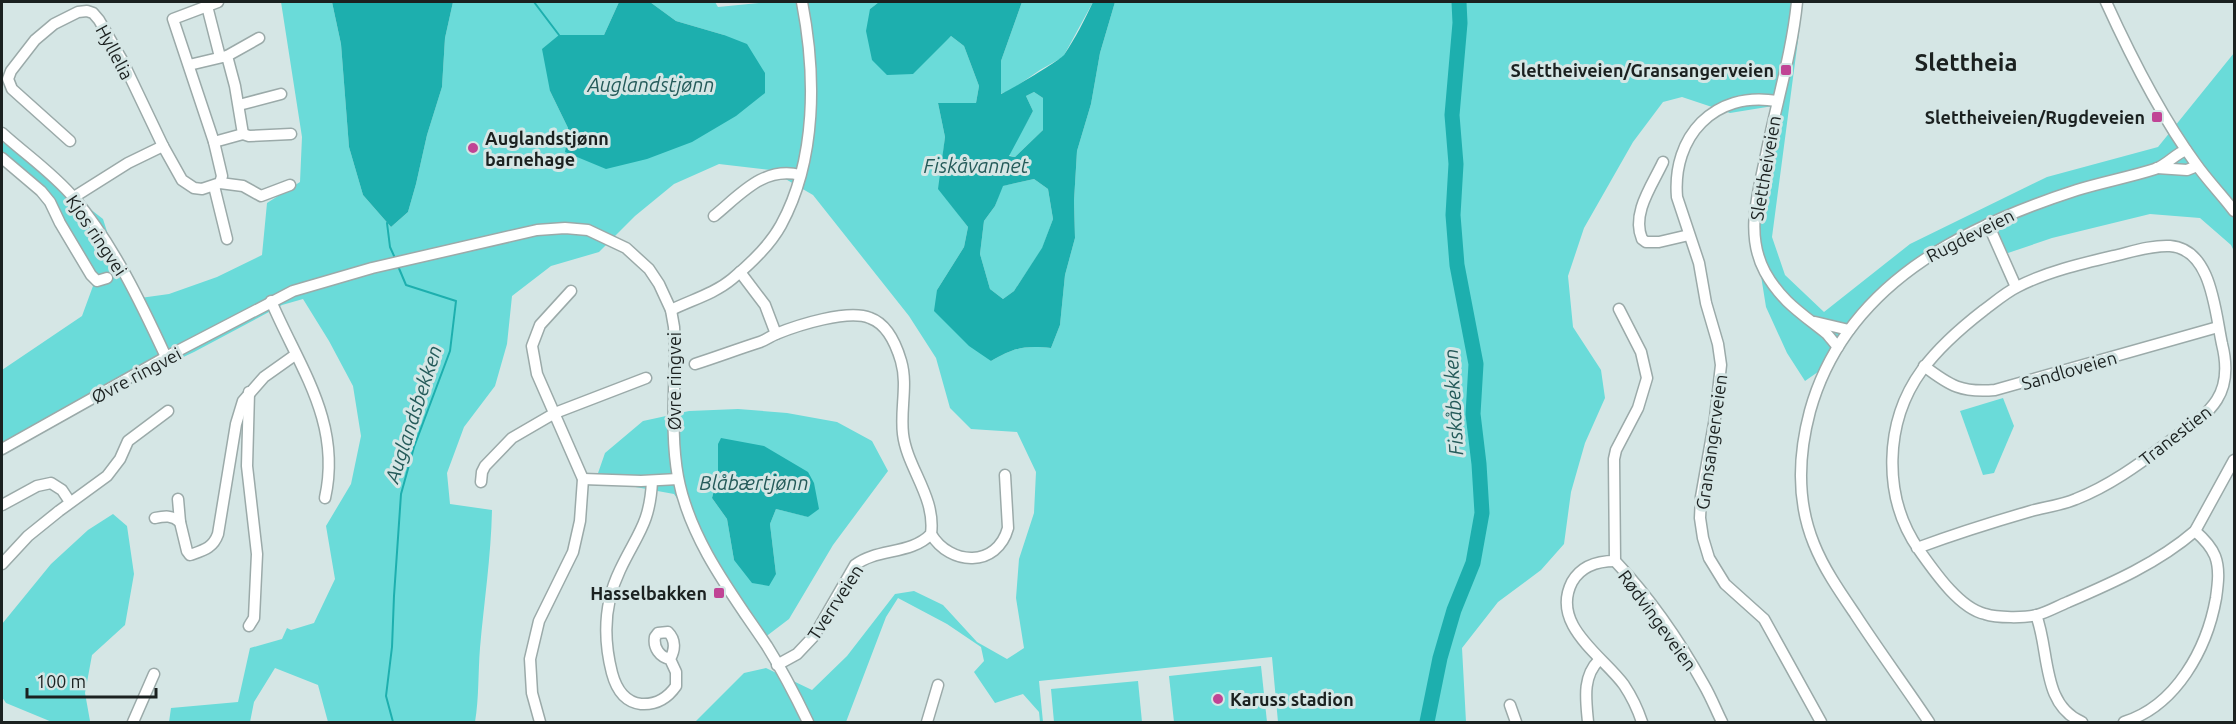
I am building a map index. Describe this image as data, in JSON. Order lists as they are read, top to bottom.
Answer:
{
  "streets": {
    "street": [
      "Hyllelia",
      "Slettheiveien",
      "Kjos ringvei",
      "Rugdeveien",
      "Sandloveien",
      "Øvre ringvei",
      "Tranestien",
      "Gransangerveien",
      "Tverrveien",
      "Rødvingeveien"
    ]
  },
  "crossings": [
    ["Slettheiveien", "Rugdeveien"],
    ["Slettheiveien", "Gransangerveien"],
    ["Kjos ringvei", "Øvre ringvei"],
    ["Sandloveien", "Tranestien"],
    ["Øvre ringvei", "Tverrveien"]
  ],
  "districts": ["Slettheia"],
  "water": [
    "Auglandstjønn",
    "Fiskåvannet",
    "Fiskåbekken",
    "Auglandsbekken",
    "Blåbærtjønn"
  ],
  "places": {
    "transit": ["Slettheiveien/Gransangerveien", "Slettheiveien/Rugdeveien", "Hasselbakken"],
    "other": ["Auglandstjønn barnehage", "Karuss stadion"]
  },
  "scale_bar": "100 m"
}
